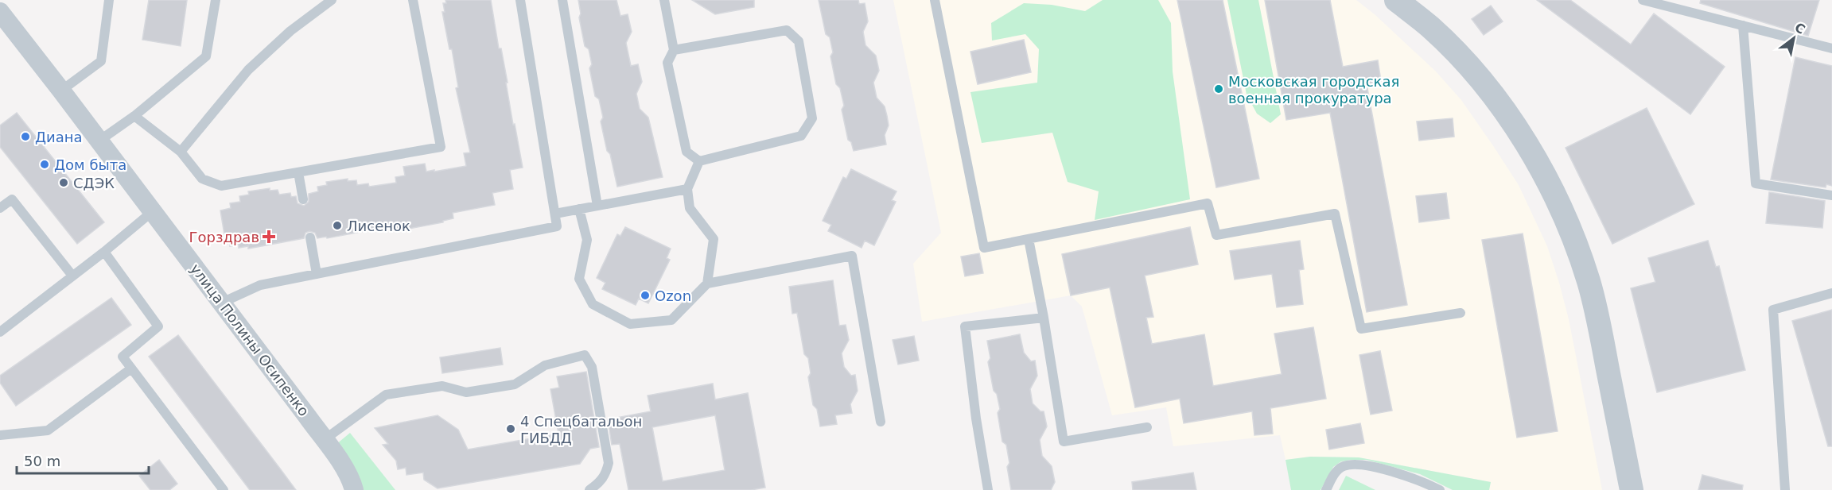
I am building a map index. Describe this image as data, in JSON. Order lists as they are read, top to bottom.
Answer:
{
  "streets": {
    "street": ["улица Полины Осипенко"]
  },
  "places": {
    "other": [
      "Московская городская военная прокуратура",
      "Диана",
      "Дом быта",
      "СДЭК",
      "Лисенок",
      "Ozon",
      "4 Спецбатальон ГИБДД"
    ],
    "health": ["Горздрав"]
  },
  "scale_bar": "50 m",
  "north": "top right"
}
